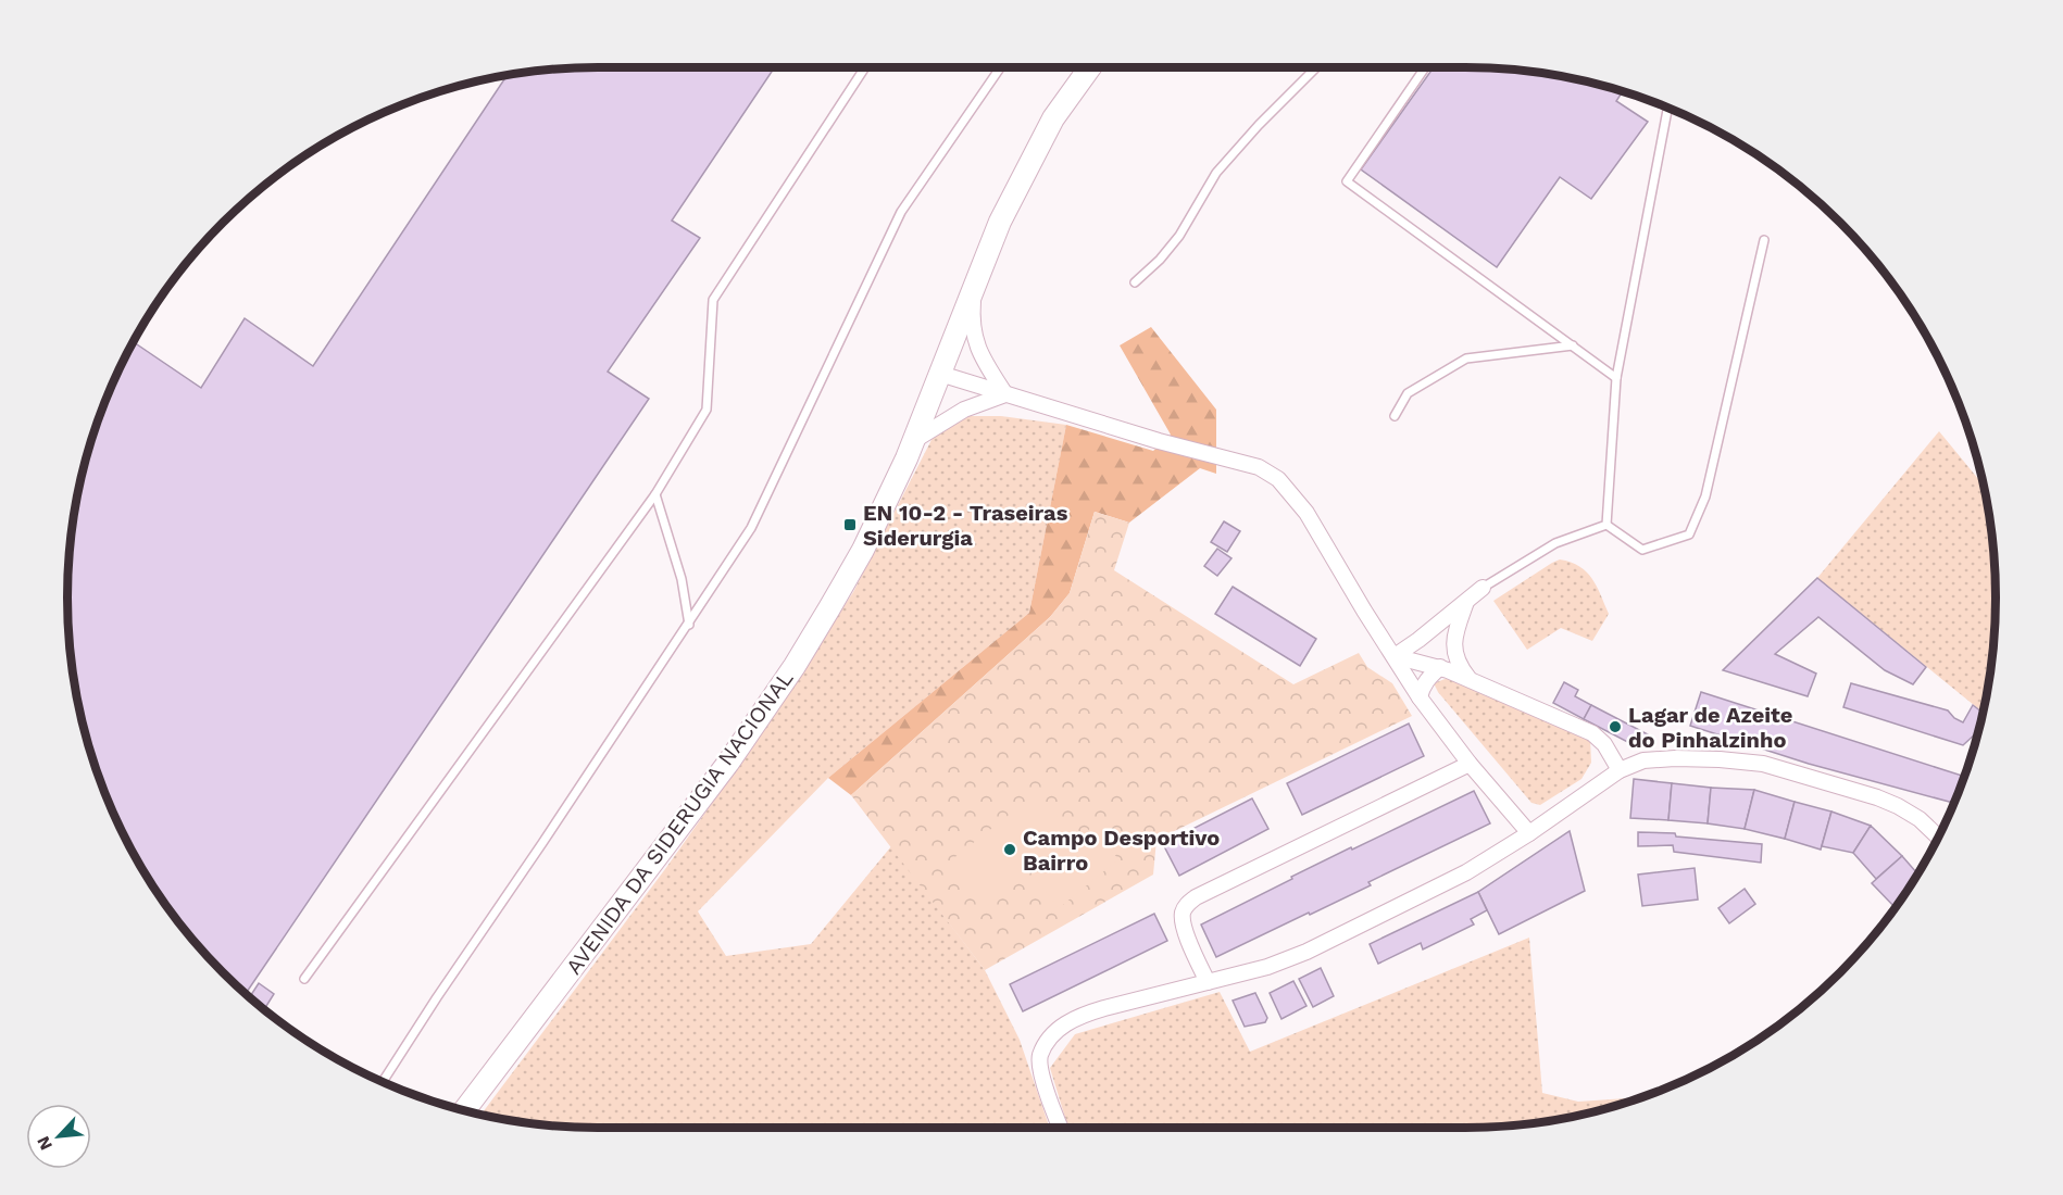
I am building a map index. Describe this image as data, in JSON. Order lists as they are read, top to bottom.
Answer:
{
  "streets": {
    "main road": ["AVENIDA DA SIDERUGIA NACIONAL"]
  },
  "places": {
    "transit": ["EN 10-2 - Traseiras Siderurgia"],
    "other": ["Lagar de Azeite do Pinhalzinho", "Campo Desportivo Bairro"]
  },
  "north": "bottom left"
}
